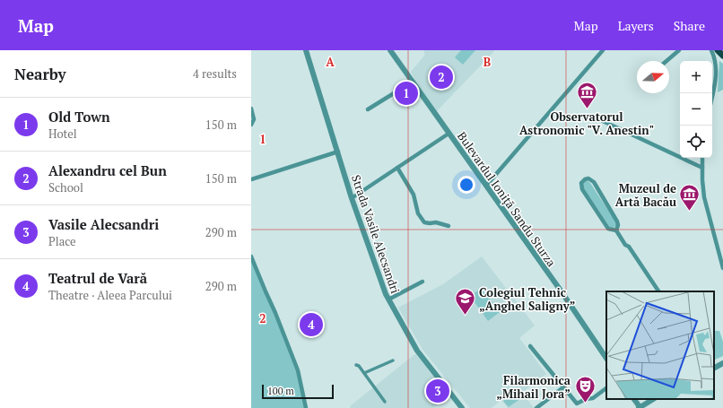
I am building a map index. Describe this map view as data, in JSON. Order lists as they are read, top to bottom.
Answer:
{
  "streets": {
    "street": ["Bulevardul Ioniță Sandu Sturza", "Strada Vasile Alecsandri"]
  },
  "places": {
    "museum": ["Observatorul Astronomic \"V. Anestin\"", "Muzeul de Artă Bacău"],
    "school or university": ["Colegiul Tehnic „Anghel Saligny”"],
    "theatre": ["Filarmonica „Mihail Jora”"]
  },
  "scale_bar": "100 m",
  "north": "right",
  "page": {
    "header": "Map",
    "nav": ["Map", "Layers", "Share"],
    "heading": ["Nearby", "4 results"],
    "map_buttons": ["+", "−"],
    "pins": [
      "2",
      "1",
      "4",
      "3"
    ],
    "list": [
      {
        "mark": "1",
        "name": "Old Town",
        "note": "Hotel",
        "value": "150 m"
      },
      {
        "mark": "2",
        "name": "Alexandru cel Bun",
        "note": "School",
        "value": "150 m"
      },
      {
        "mark": "3",
        "name": "Vasile Alecsandri",
        "note": "Place",
        "value": "290 m"
      },
      {
        "mark": "4",
        "name": "Teatrul de Vară",
        "note": "Theatre · Aleea Parcului",
        "value": "290 m"
      }
    ],
    "scale": "100 m"
  },
  "grid": {
    "columns": ["A", "B"],
    "rows": ["1", "2"]
  }
}
